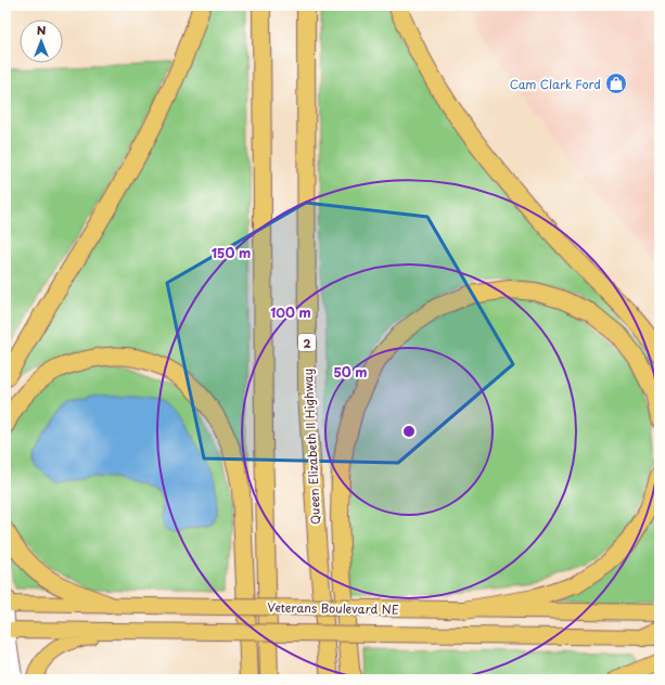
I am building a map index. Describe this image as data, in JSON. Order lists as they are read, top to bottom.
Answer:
{
  "streets": {
    "highway": ["2", "Queen Elizabeth II Highway"],
    "main road": ["Veterans Boulevard NE"]
  },
  "places": {
    "shop": ["Cam Clark Ford"]
  },
  "north": "top",
  "rings": ["150 m", "100 m", "50 m"]
}
